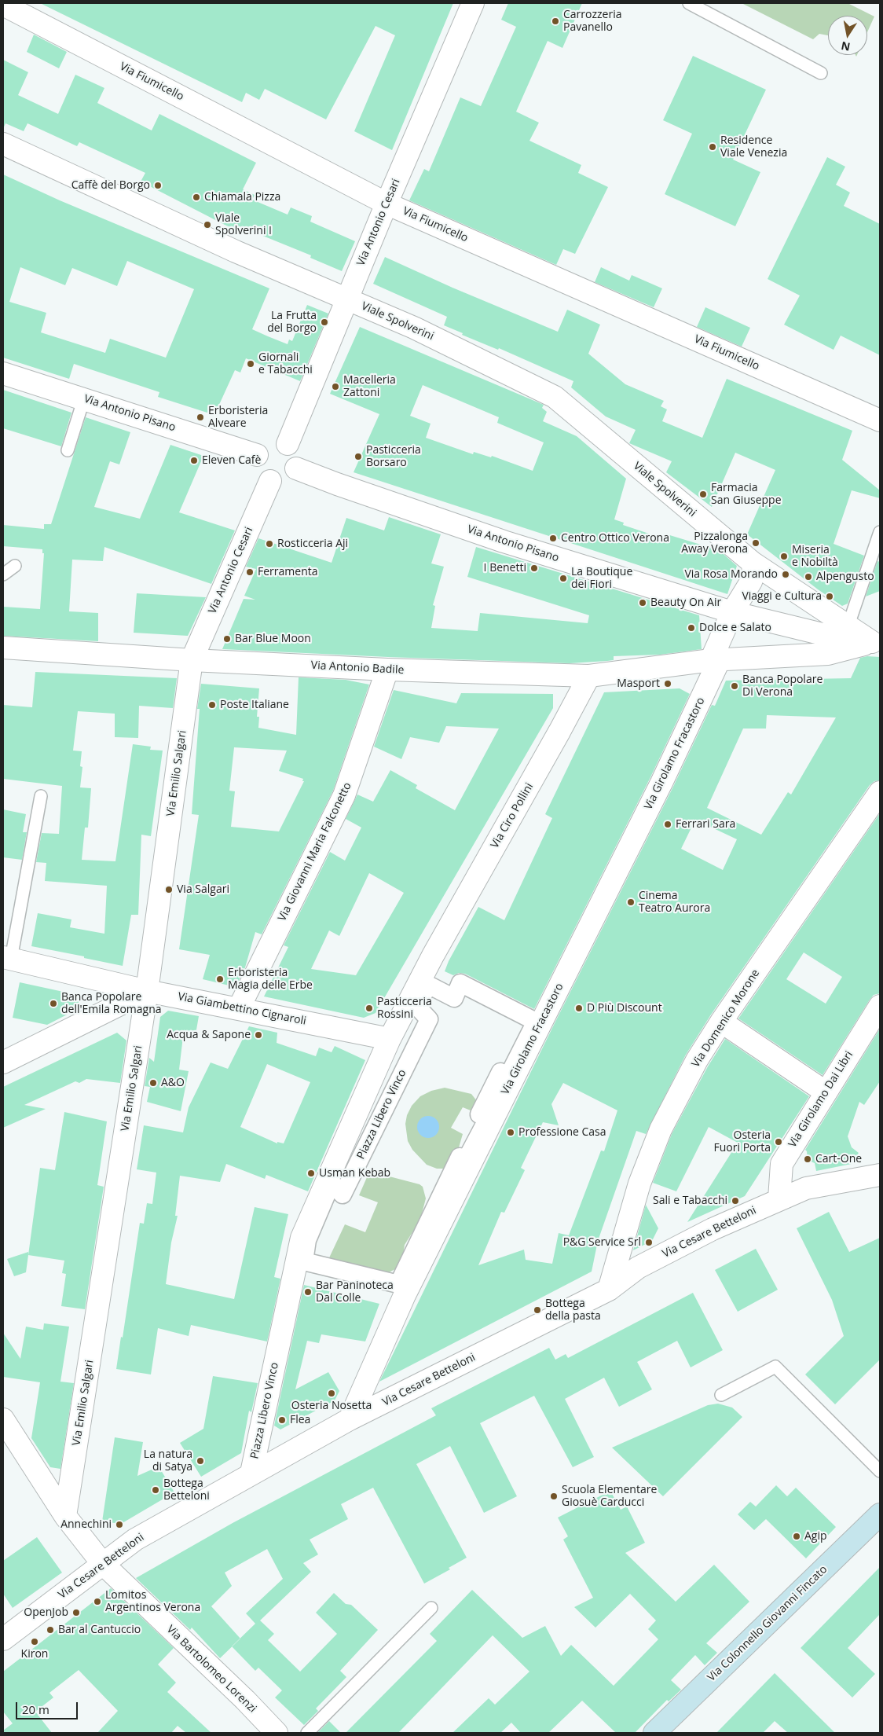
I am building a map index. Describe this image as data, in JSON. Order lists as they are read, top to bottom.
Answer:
{
  "streets": {
    "main road": ["Via Colonnello Giovanni Fincato"],
    "street": [
      "Via Fiumicello",
      "Via Antonio Cesari",
      "Viale Spolverini",
      "Via Antonio Pisano",
      "Via Antonio Badile",
      "Via Girolamo Fracastoro",
      "Via Emilio Salgari",
      "Via Ciro Pollini",
      "Via Giovanni Maria Falconetto",
      "Via Giambettino Cignaroli",
      "Via Domenico Morone",
      "Via Girolamo Dai Libri",
      "Piazza Libero Vinco",
      "Via Cesare Betteloni",
      "Via Bartolomeo Lorenzi"
    ]
  },
  "crossings": [
    ["Via Fiumicello", "Via Antonio Cesari"],
    ["Via Antonio Cesari", "Viale Spolverini"],
    ["Via Antonio Cesari", "Via Antonio Pisano"],
    ["Via Antonio Cesari", "Via Antonio Badile"],
    ["Via Antonio Cesari", "Via Emilio Salgari"],
    ["Viale Spolverini", "Via Antonio Pisano"],
    ["Viale Spolverini", "Via Antonio Badile"],
    ["Viale Spolverini", "Via Girolamo Fracastoro"],
    ["Via Antonio Pisano", "Via Antonio Badile"],
    ["Via Antonio Pisano", "Via Girolamo Fracastoro"],
    ["Via Antonio Badile", "Via Girolamo Fracastoro"],
    ["Via Antonio Badile", "Via Emilio Salgari"],
    ["Via Antonio Badile", "Via Ciro Pollini"],
    ["Via Antonio Badile", "Via Giovanni Maria Falconetto"],
    ["Via Girolamo Fracastoro", "Via Cesare Betteloni"],
    ["Via Emilio Salgari", "Via Giambettino Cignaroli"],
    ["Via Emilio Salgari", "Via Bartolomeo Lorenzi"],
    ["Via Ciro Pollini", "Piazza Libero Vinco"],
    ["Via Giovanni Maria Falconetto", "Via Giambettino Cignaroli"],
    ["Via Giambettino Cignaroli", "Piazza Libero Vinco"],
    ["Via Domenico Morone", "Via Cesare Betteloni"],
    ["Via Girolamo Dai Libri", "Via Cesare Betteloni"],
    ["Piazza Libero Vinco", "Via Cesare Betteloni"],
    ["Via Cesare Betteloni", "Via Bartolomeo Lorenzi"]
  ],
  "places": [
    "Carrozzeria Pavanello",
    "Residence Viale Venezia",
    "Caffè del Borgo",
    "Chiamala Pizza",
    "Viale Spolverini I",
    "La Frutta del Borgo",
    "Giornali e Tabacchi",
    "Macelleria Zattoni",
    "Erboristeria Alveare",
    "Pasticceria Borsaro",
    "Eleven Cafè",
    "Farmacia San Giuseppe",
    "Centro Ottico Verona",
    "Pizzalonga Away Verona",
    "Rosticceria Aji",
    "Miseria e Nobiltà",
    "I Benetti",
    "Ferramenta",
    "Via Rosa Morando",
    "Alpengusto",
    "La Boutique dei Fiori",
    "Viaggi e Cultura",
    "Beauty On Air",
    "Dolce e Salato",
    "Bar Blue Moon",
    "Masport",
    "Banca Popolare Di Verona",
    "Poste Italiane",
    "Ferrari Sara",
    "Via Salgari",
    "Cinema Teatro Aurora",
    "Erboristeria Magia delle Erbe",
    "Banca Popolare dell'Emila Romagna",
    "Pasticceria Rossini",
    "D Più Discount",
    "Acqua & Sapone",
    "A&O",
    "Professione Casa",
    "Osteria Fuori Porta",
    "Cart-One",
    "Usman Kebab",
    "Sali e Tabacchi",
    "P&G Service Srl",
    "Bar Paninoteca Dal Colle",
    "Bottega della pasta",
    "Osteria Nosetta",
    "Flea",
    "La natura di Satya",
    "Bottega Betteloni",
    "Scuola Elementare Giosuè Carducci",
    "Annechini",
    "Agip",
    "Lomitos Argentinos Verona",
    "OpenJob",
    "Bar al Cantuccio",
    "Kiron"
  ],
  "scale_bar": "20 m",
  "north": "bottom"
}
